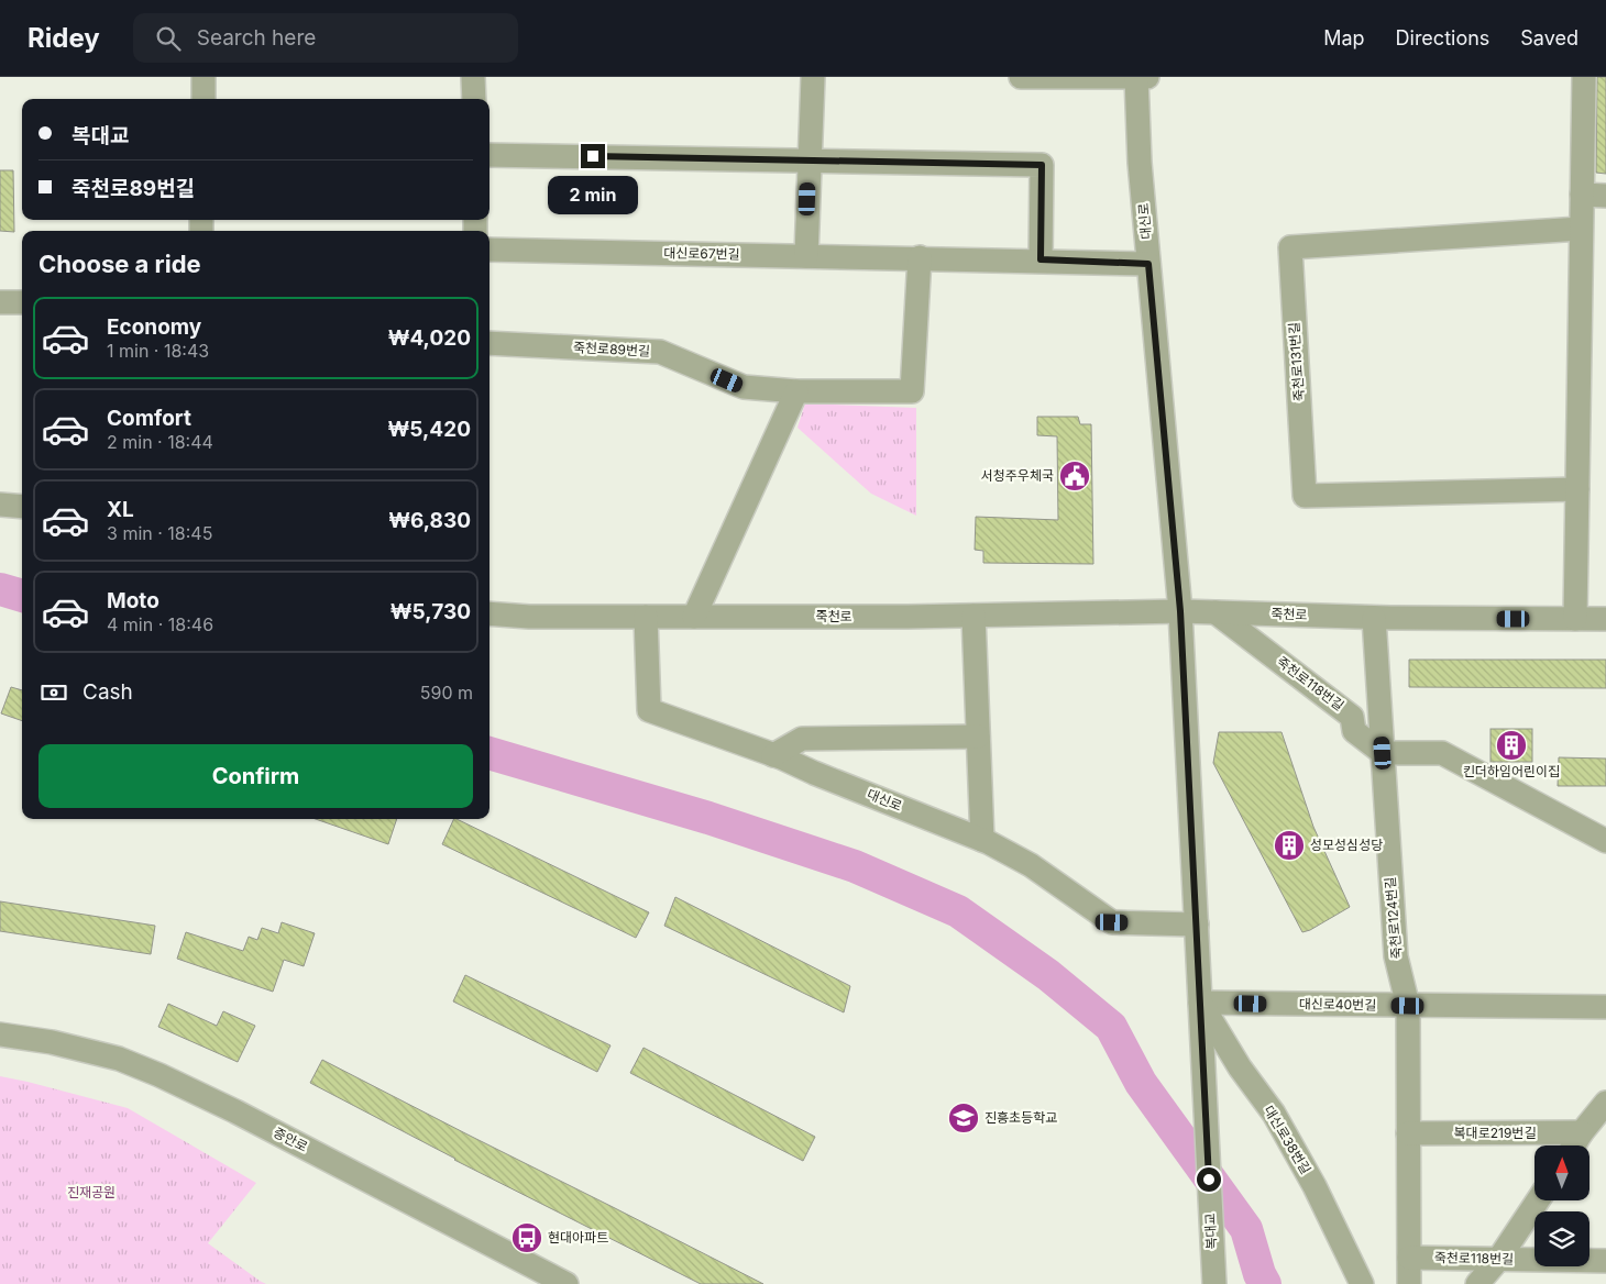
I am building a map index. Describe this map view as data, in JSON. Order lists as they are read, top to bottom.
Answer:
{
  "streets": {
    "street": [
      "대신로",
      "대신로67번길",
      "죽천로89번길",
      "죽천로131번길",
      "죽천로",
      "죽천로118번길",
      "죽천로124번길",
      "대신로40번길",
      "복대로219번길",
      "증안로",
      "대신로38번길",
      "복대교"
    ]
  },
  "crossings": [
    ["대신로", "대신로67번길"],
    ["대신로", "죽천로"],
    ["대신로", "대신로40번길"],
    ["대신로", "대신로38번길"],
    ["대신로", "복대교"],
    ["죽천로", "죽천로118번길"],
    ["죽천로", "죽천로124번길"],
    ["죽천로118번길", "죽천로124번길"],
    ["죽천로124번길", "대신로40번길"],
    ["죽천로124번길", "복대로219번길"],
    ["대신로40번길", "대신로38번길"],
    ["대신로40번길", "복대교"],
    ["대신로38번길", "복대교"]
  ],
  "parks": ["진재공원"],
  "places": {
    "public building": ["서청주우체국"],
    "building": ["킨더하임어린이집", "성모성심성당"],
    "school or university": ["진흥초등학교"],
    "bus stop": ["현대아파트"]
  },
  "north": "top",
  "page": {
    "header": "Ridey",
    "search": "Search here",
    "nav": ["Map", "Directions", "Saved"],
    "banner": ["복대교", "죽천로89번길"],
    "bubble": "2 min",
    "heading": "Choose a ride",
    "list": [
      {
        "name": "Economy",
        "note": "1 min · 18:43",
        "value": "₩4,020"
      },
      {
        "name": "Comfort",
        "note": "2 min · 18:44",
        "value": "₩5,420"
      },
      {
        "name": "XL",
        "note": "3 min · 18:45",
        "value": "₩6,830"
      },
      {
        "name": "Moto",
        "note": "4 min · 18:46",
        "value": "₩5,730"
      }
    ],
    "pay": ["Cash", "590 m"],
    "buttons": "Confirm"
  }
}
